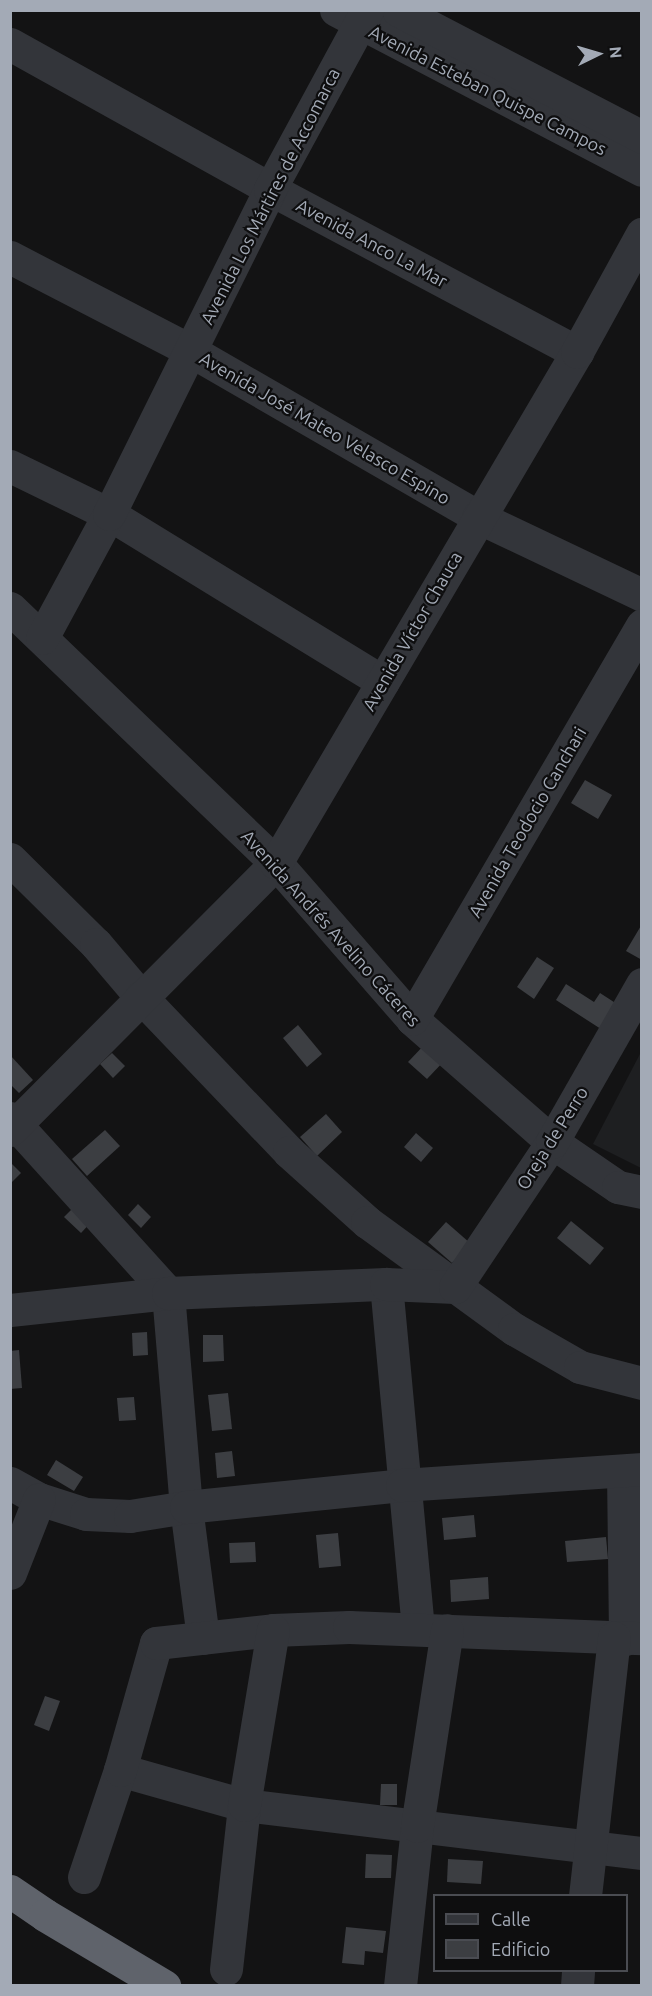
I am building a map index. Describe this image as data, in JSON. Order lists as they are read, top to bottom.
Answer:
{
  "streets": {
    "street": [
      "Avenida Esteban Quispe Campos",
      "Avenida Los Mártires de Accomarca",
      "Avenida Anco La Mar",
      "Avenida José Mateo Velasco Espino",
      "Avenida Víctor Chauca",
      "Avenida Teodocio Canchari",
      "Avenida Andrés Avelino Cáceres",
      "Oreja de Perro"
    ]
  },
  "crossings": [
    ["Avenida Esteban Quispe Campos", "Avenida Los Mártires de Accomarca"],
    ["Avenida Los Mártires de Accomarca", "Avenida Anco La Mar"],
    ["Avenida Los Mártires de Accomarca", "Avenida José Mateo Velasco Espino"],
    ["Avenida Los Mártires de Accomarca", "Avenida Andrés Avelino Cáceres"],
    ["Avenida Anco La Mar", "Avenida Víctor Chauca"],
    ["Avenida José Mateo Velasco Espino", "Avenida Víctor Chauca"],
    ["Avenida Víctor Chauca", "Avenida Andrés Avelino Cáceres"],
    ["Avenida Teodocio Canchari", "Avenida Andrés Avelino Cáceres"],
    ["Avenida Andrés Avelino Cáceres", "Oreja de Perro"]
  ],
  "legend": ["Calle", "Edificio"],
  "north": "right"
}
